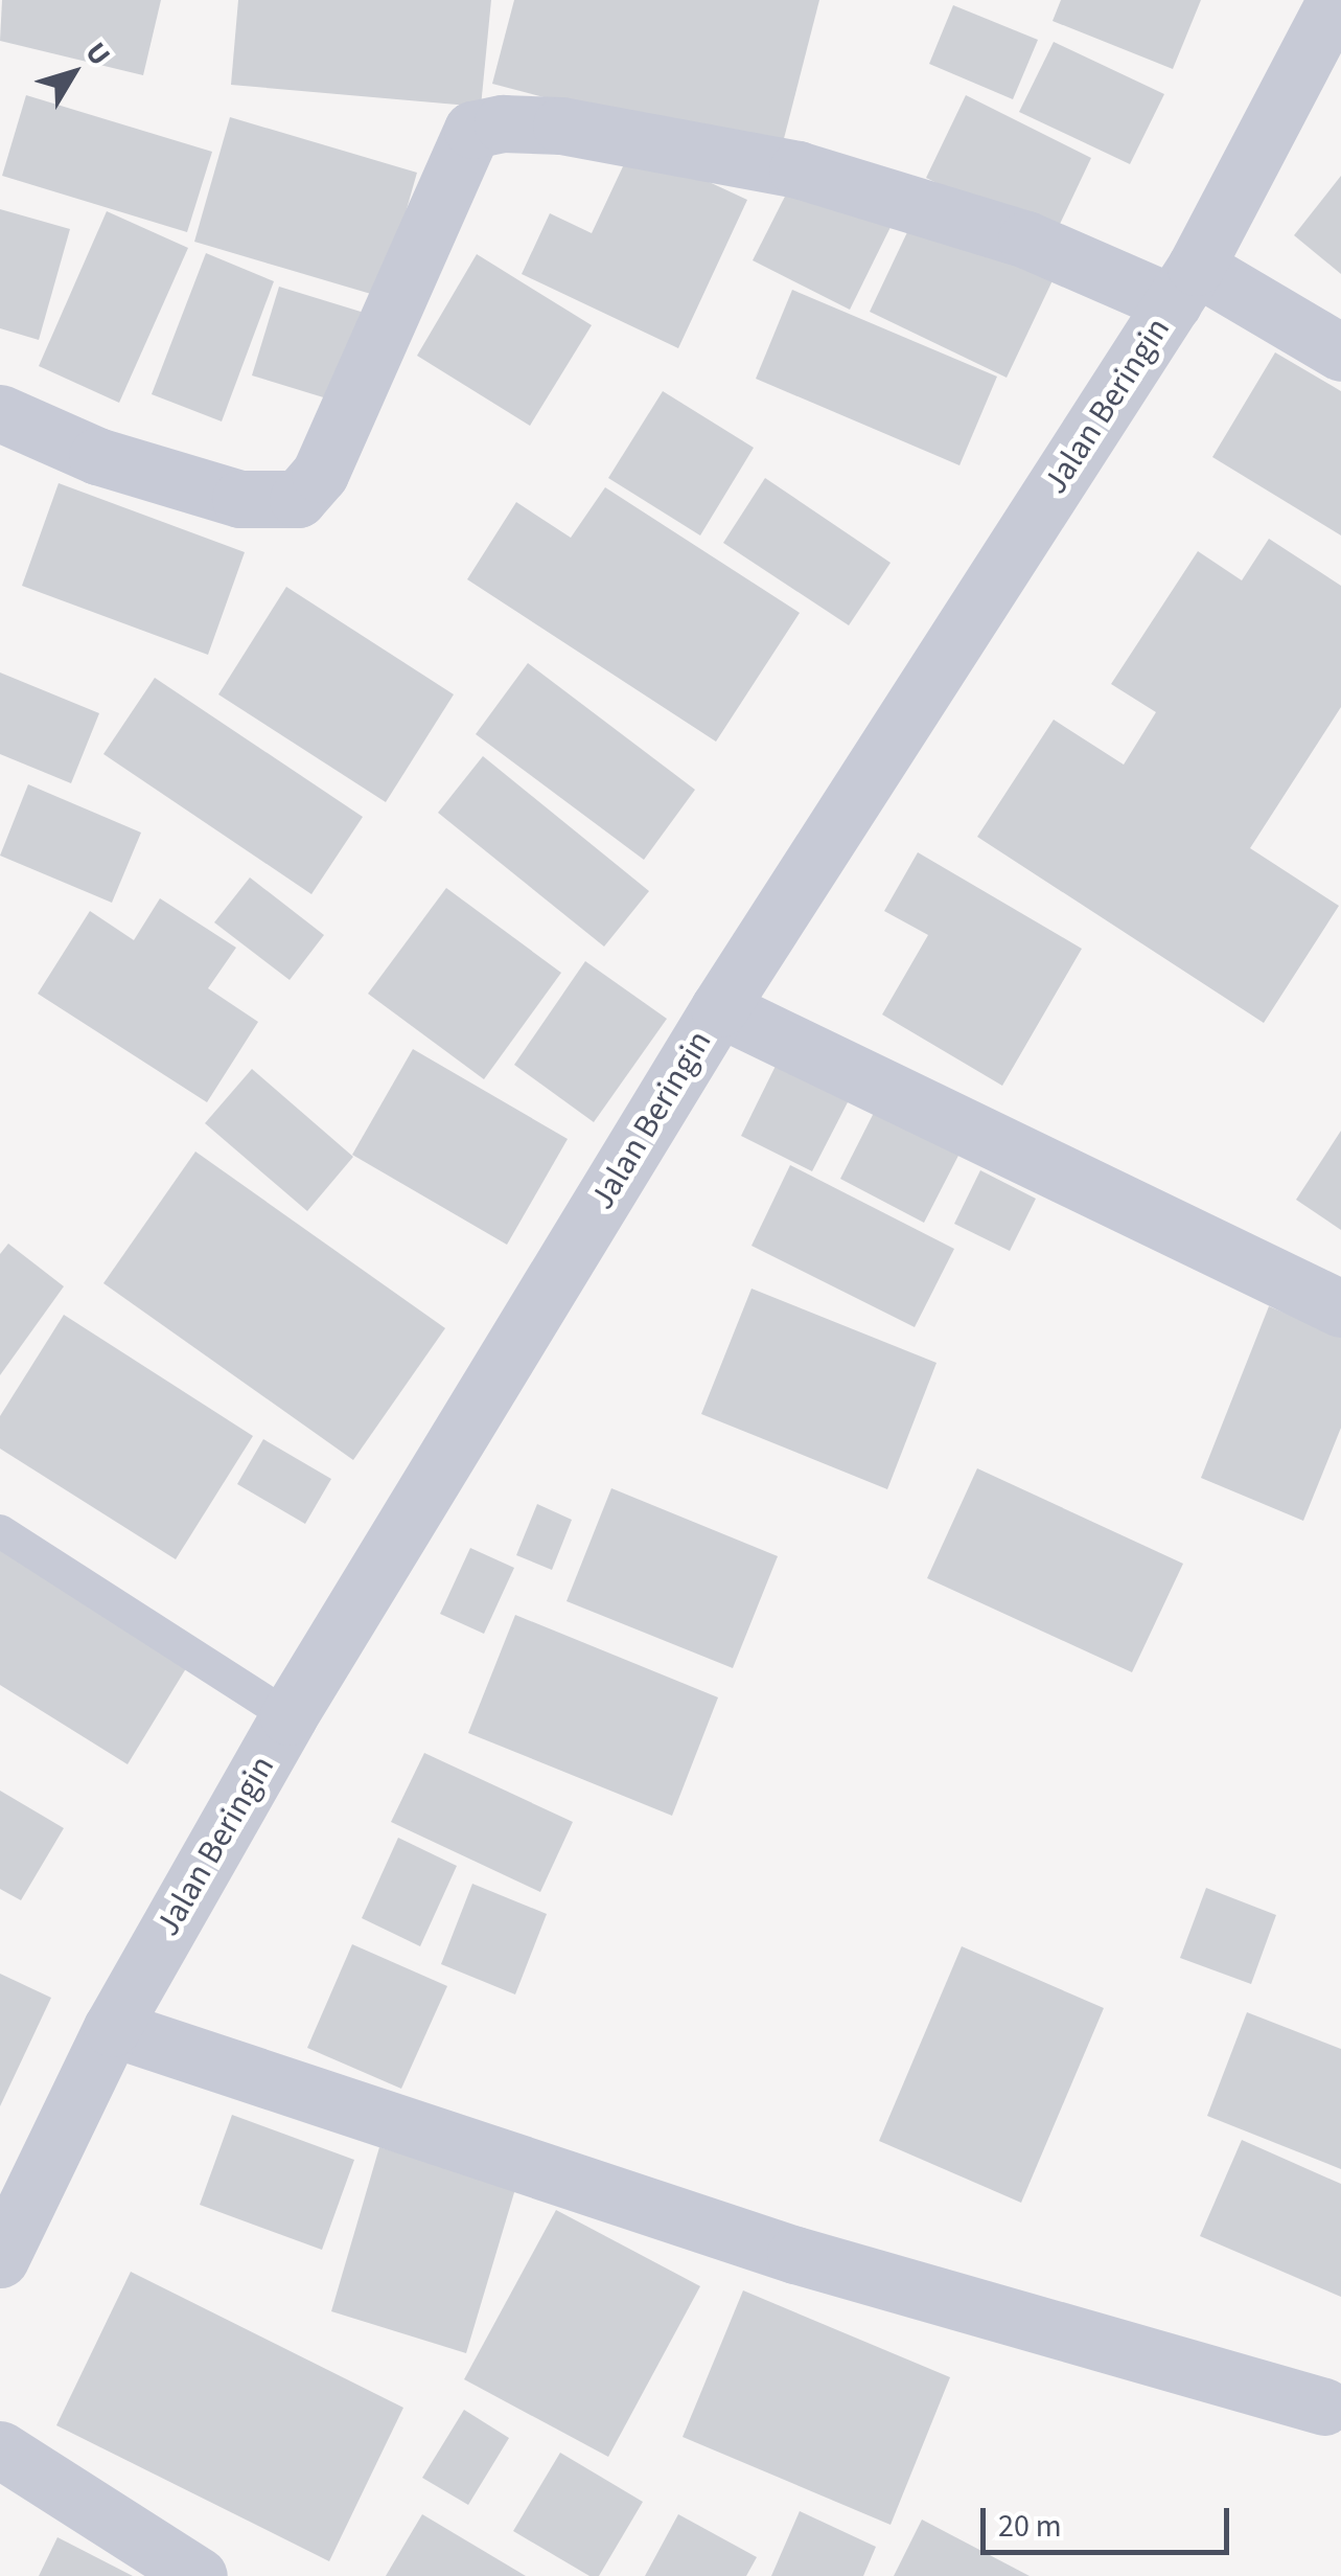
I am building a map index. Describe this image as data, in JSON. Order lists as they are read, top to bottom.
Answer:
{
  "streets": {
    "street": ["Jalan Beringin"]
  },
  "scale_bar": "20 m",
  "north": "top right"
}
